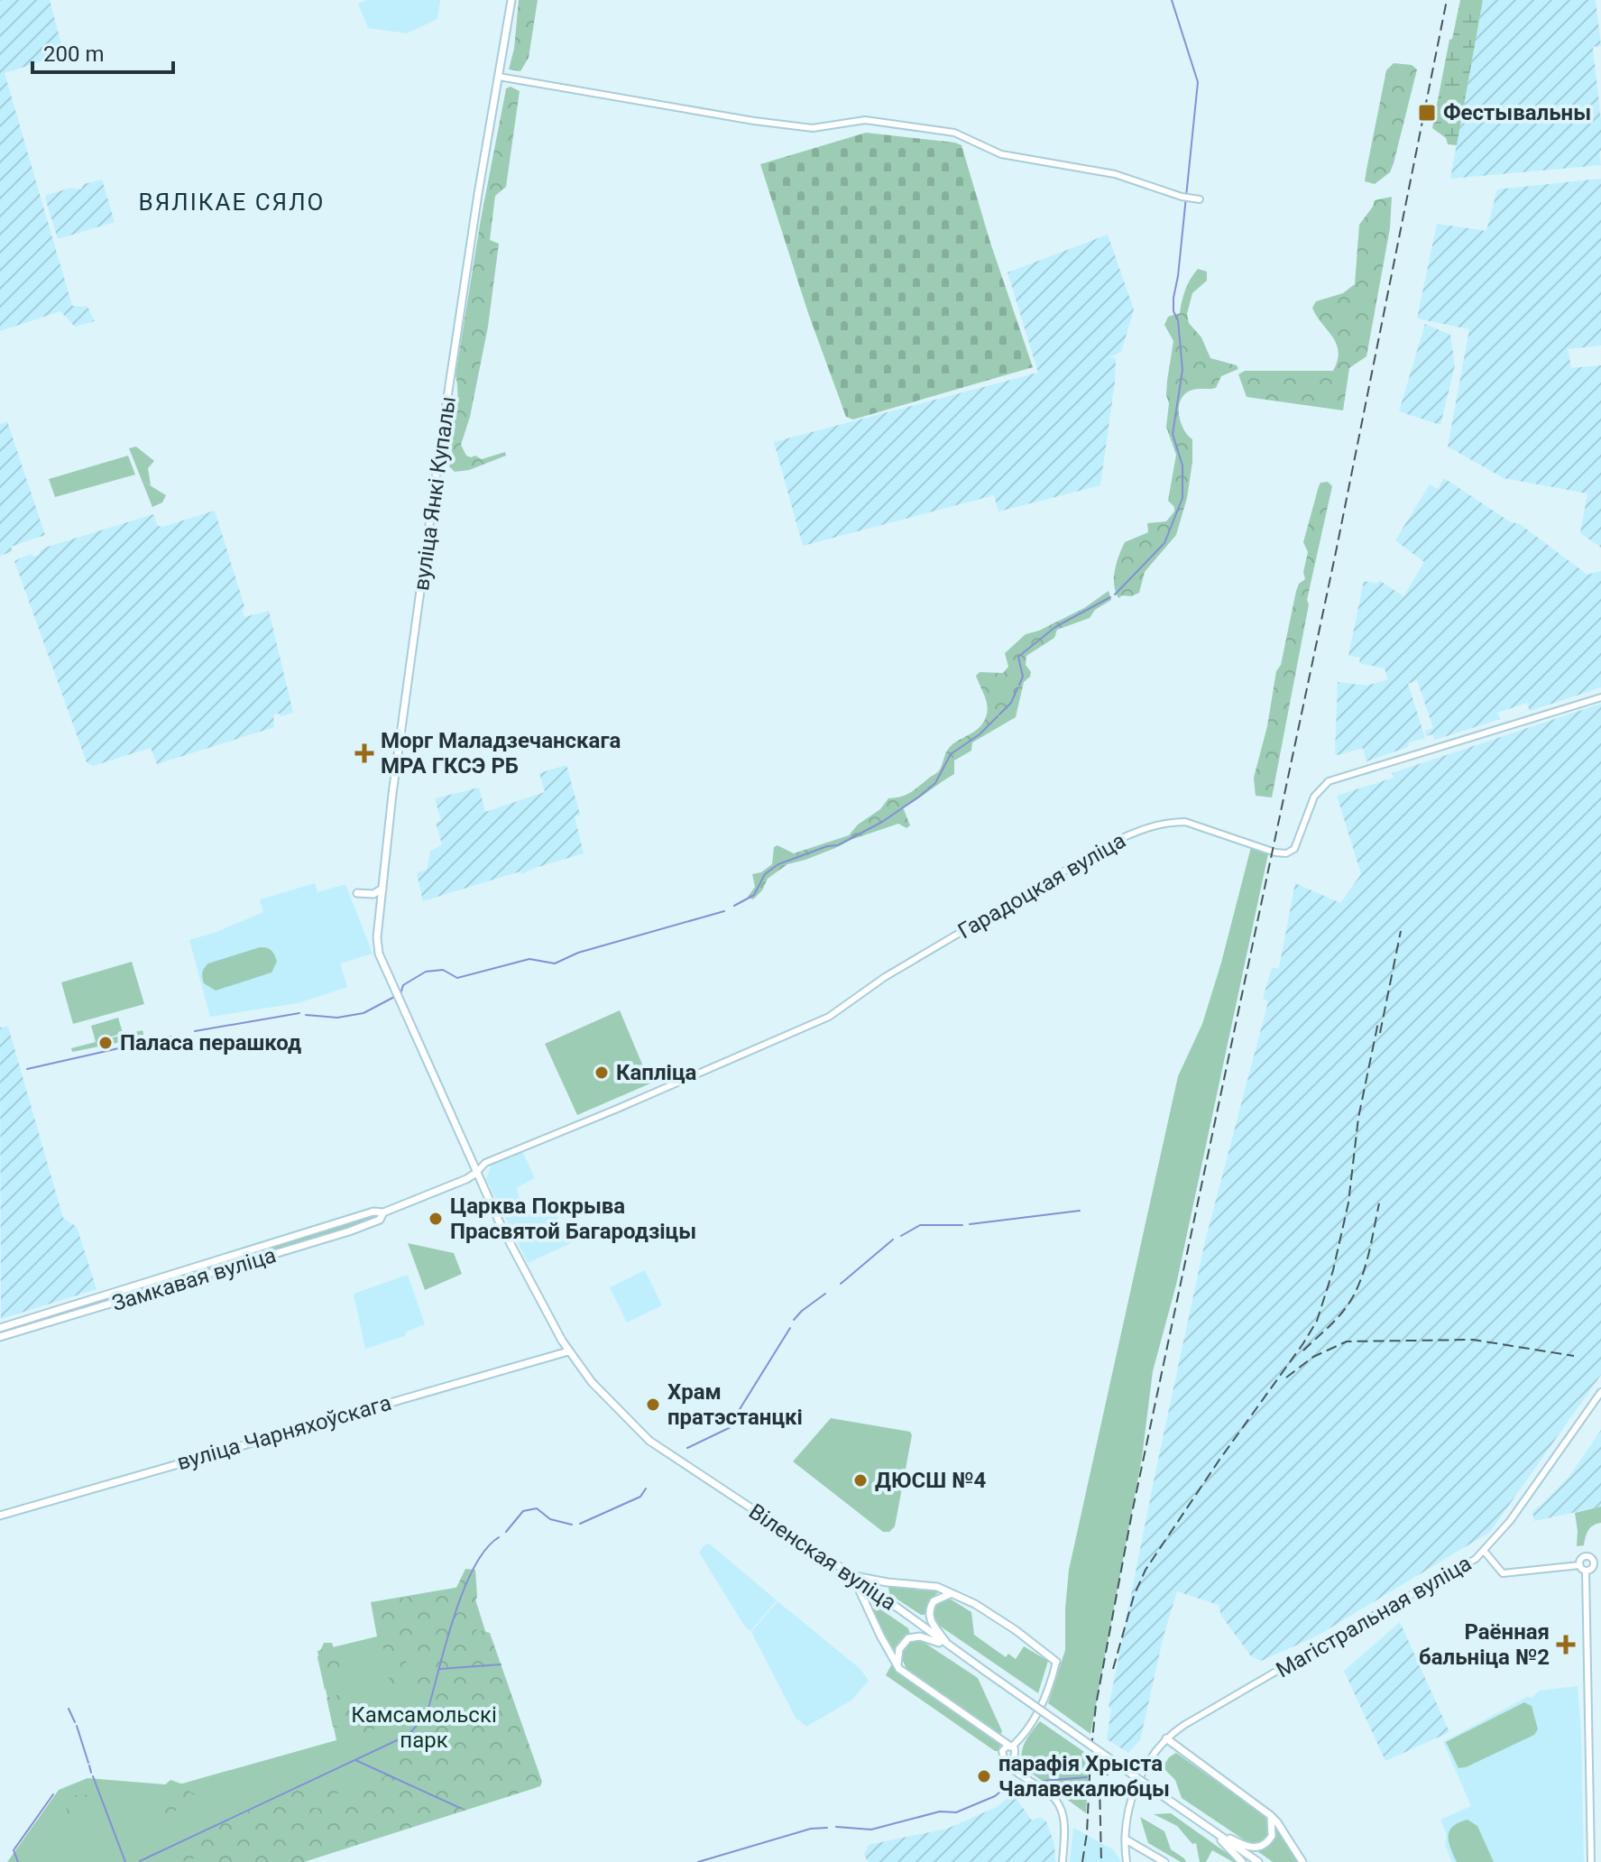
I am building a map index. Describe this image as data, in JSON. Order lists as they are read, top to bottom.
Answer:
{
  "streets": {
    "main road": [
      "вуліца Янкі Купалы",
      "Замкавая вуліца",
      "вуліца Чарняхоўскага",
      "Віленская вуліца"
    ],
    "street": ["Гарадоцкая вуліца", "Магістральная вуліца"]
  },
  "crossings": [
    ["вуліца Янкі Купалы", "Гарадоцкая вуліца"],
    ["вуліца Янкі Купалы", "Замкавая вуліца"],
    ["вуліца Янкі Купалы", "Віленская вуліца"],
    ["Гарадоцкая вуліца", "Замкавая вуліца"],
    ["Гарадоцкая вуліца", "Віленская вуліца"],
    ["Замкавая вуліца", "Віленская вуліца"],
    ["вуліца Чарняхоўскага", "Віленская вуліца"]
  ],
  "districts": ["ВЯЛІКАЕ СЯЛО"],
  "parks": ["Камсамольскі парк"],
  "places": {
    "transit": ["Фестывальны"],
    "health": ["Морг Маладзечанскага МРА ГКСЭ РБ", "Раённая бальніца №2"],
    "other": [
      "Паласа перашкод",
      "Капліца",
      "Царква Покрыва Прасвятой Багародзіцы",
      "Храм пратэстанцкі",
      "ДЮСШ №4",
      "парафія Хрыста Чалавекалюбцы"
    ]
  },
  "scale_bar": "200 m"
}
